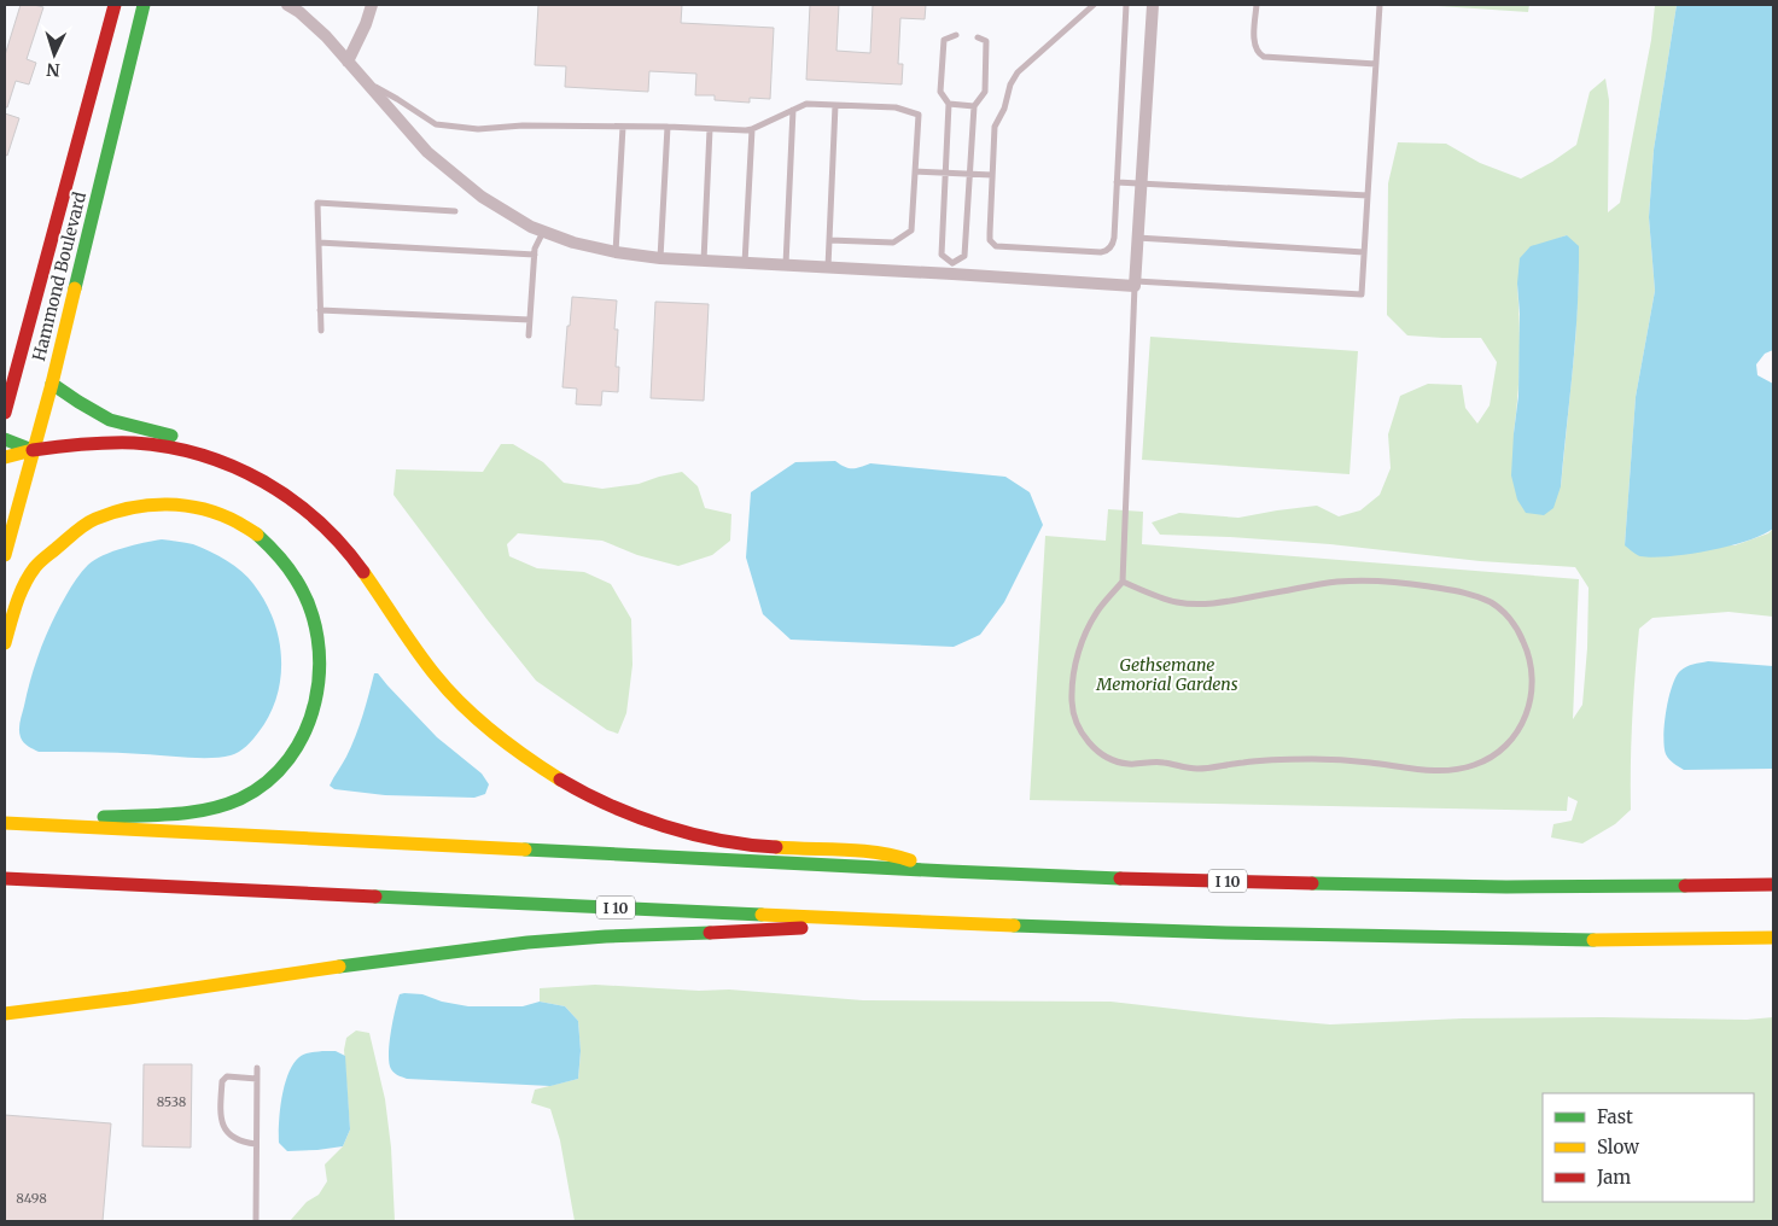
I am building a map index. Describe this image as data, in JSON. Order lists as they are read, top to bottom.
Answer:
{
  "streets": {
    "main road": ["Hammond Boulevard", "I 10"]
  },
  "parks": ["Gethsemane Memorial Gardens"],
  "house_numbers": ["8538", "8498"],
  "legend": ["Fast", "Slow", "Jam"],
  "north": "bottom"
}
